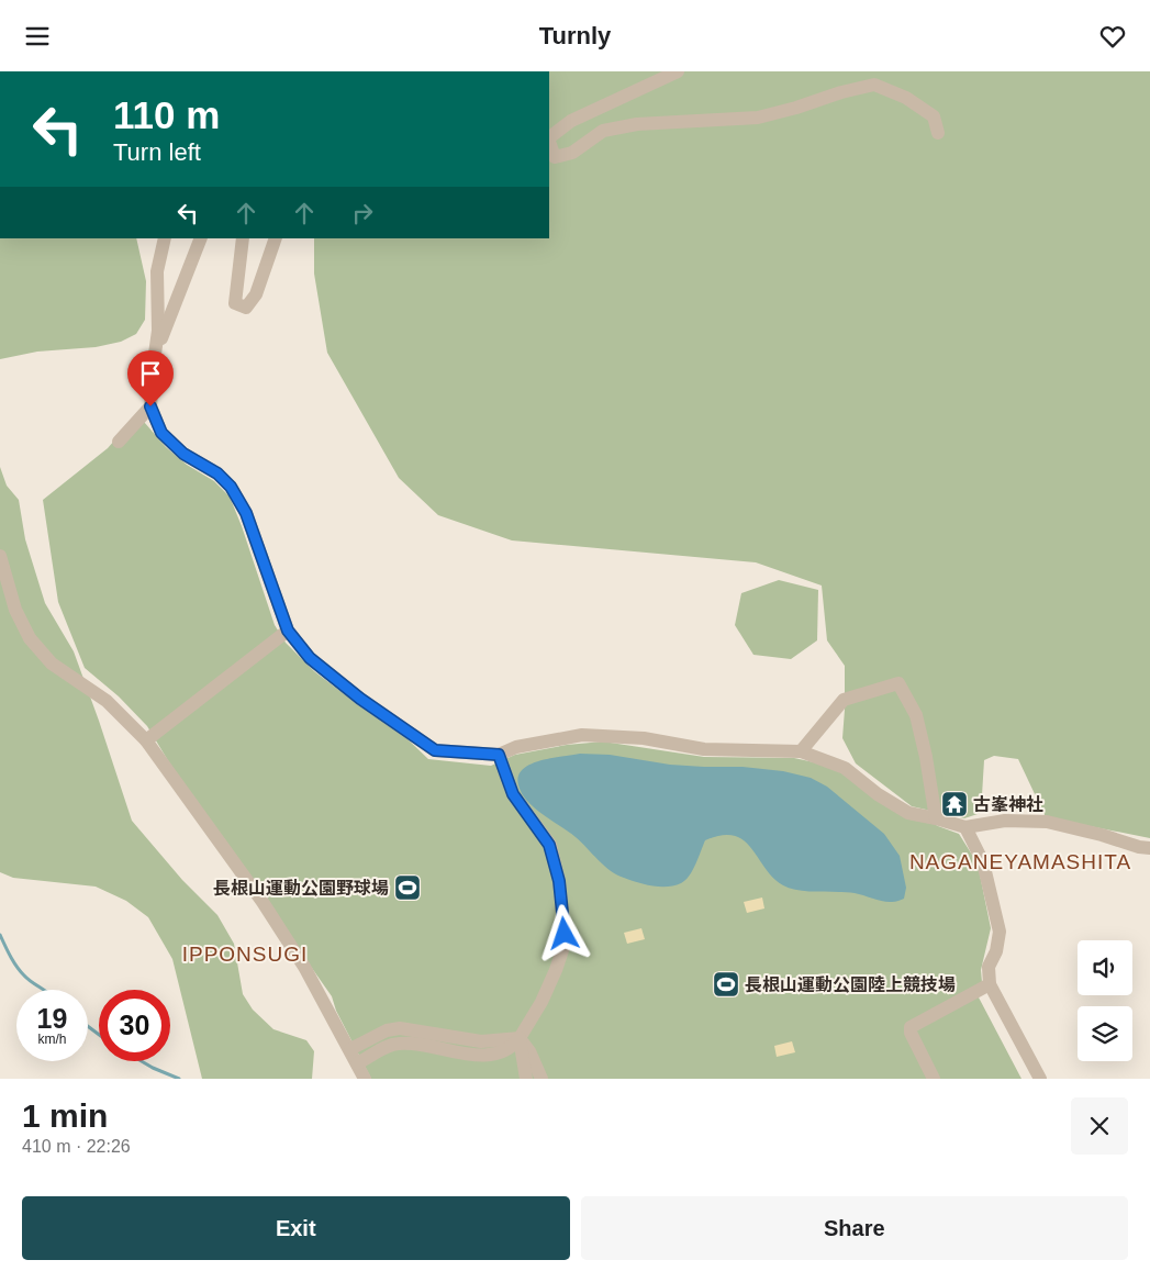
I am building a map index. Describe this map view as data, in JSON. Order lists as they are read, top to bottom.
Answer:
{
  "districts": ["NAGANEYAMASHITA", "IPPONSUGI"],
  "places": {
    "temple": ["古峯神社"],
    "sports": ["長根山運動公園野球場", "長根山運動公園陸上競技場"]
  },
  "page": {
    "header": "Turnly",
    "turn": ["110 m", "Turn left"],
    "speed": "19 km/h",
    "limit": "30",
    "heading": ["1 min", "410 m · 22:26"],
    "buttons": ["Exit", "Share"]
  }
}
